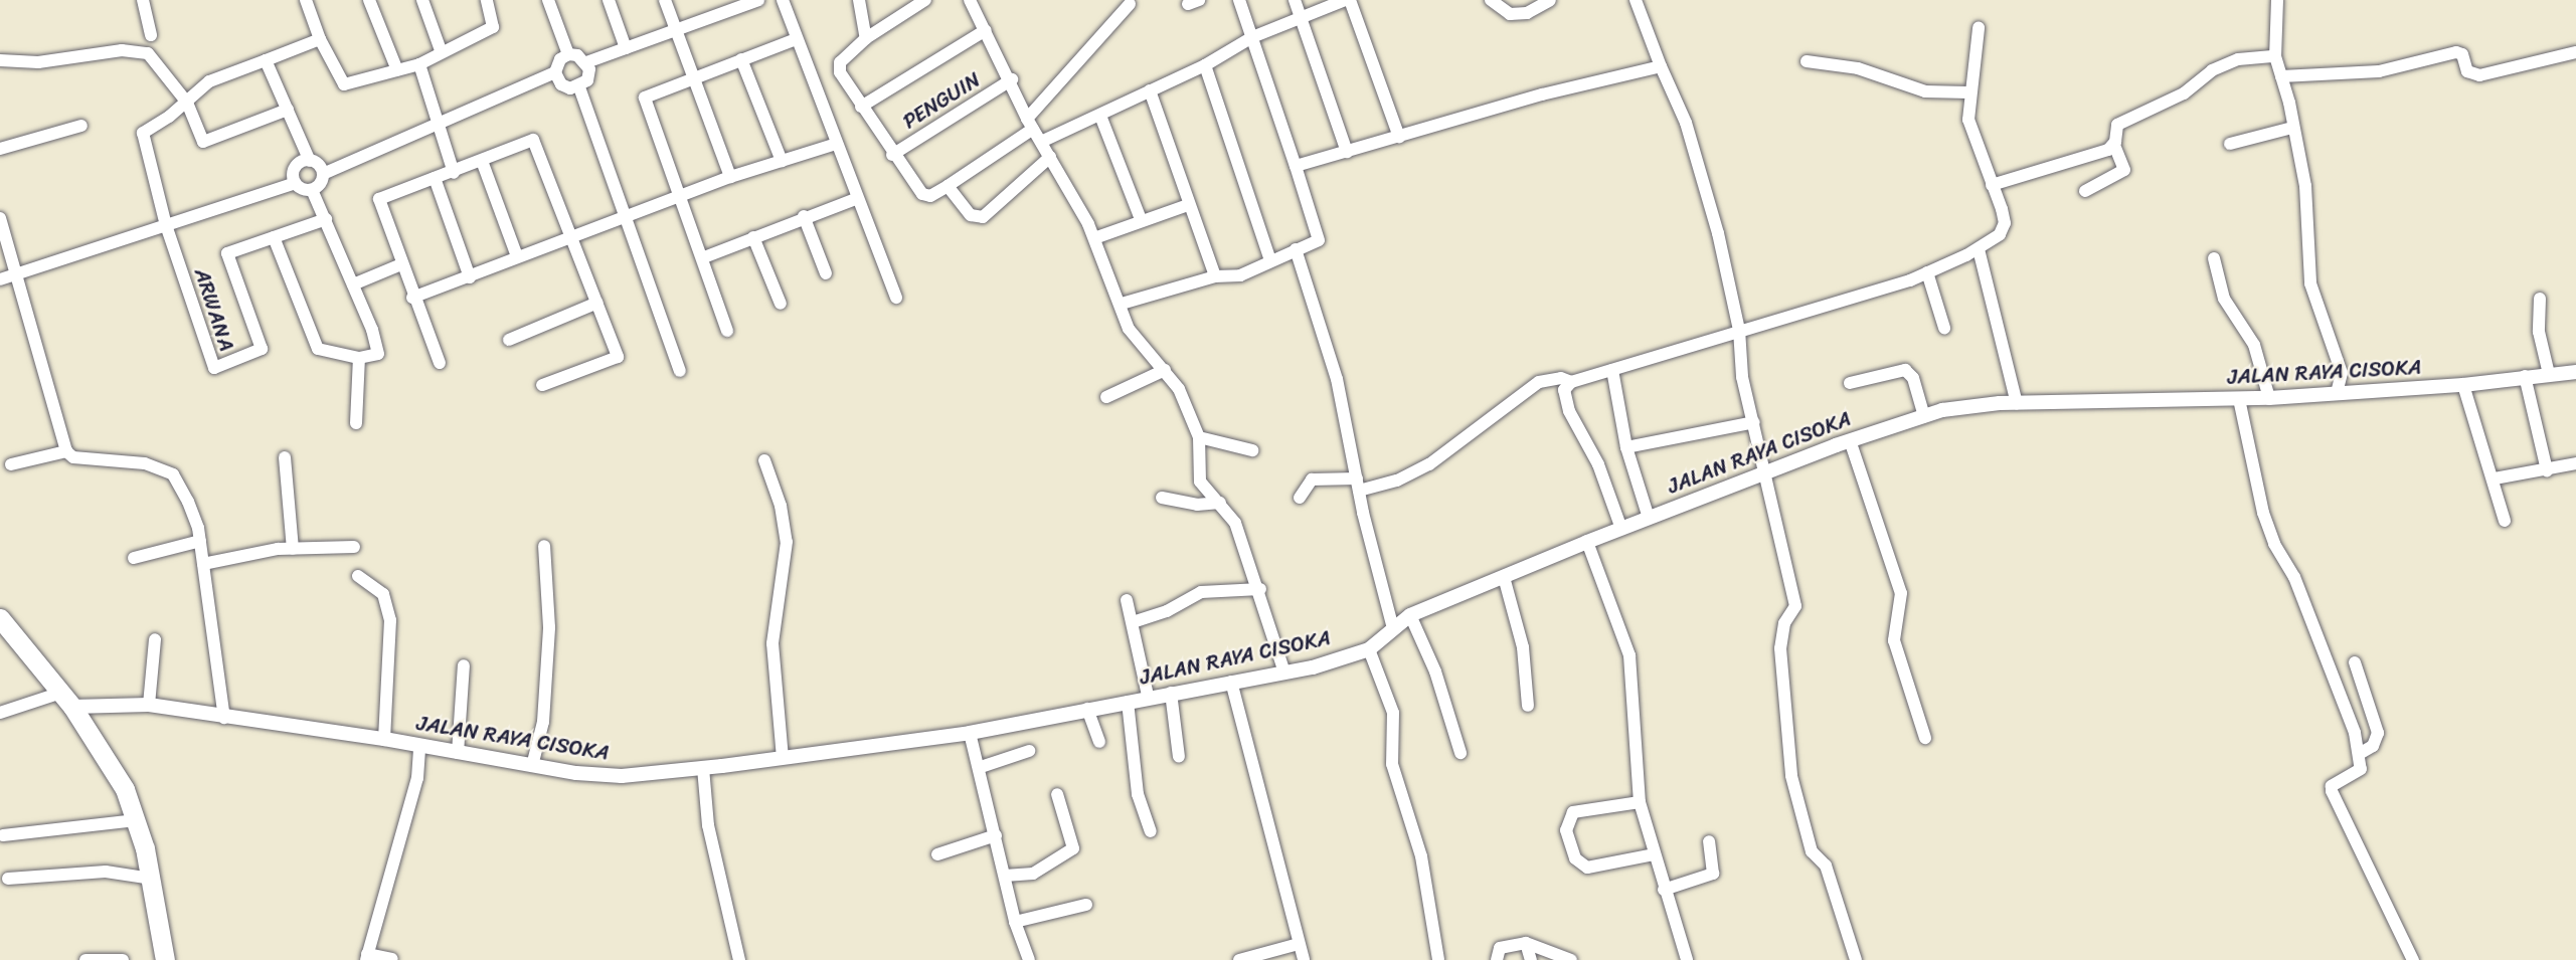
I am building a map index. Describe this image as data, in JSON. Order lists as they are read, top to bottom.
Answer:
{
  "streets": {
    "street": ["PENGUIN", "ARWANA", "JALAN RAYA CISOKA"]
  }
}
